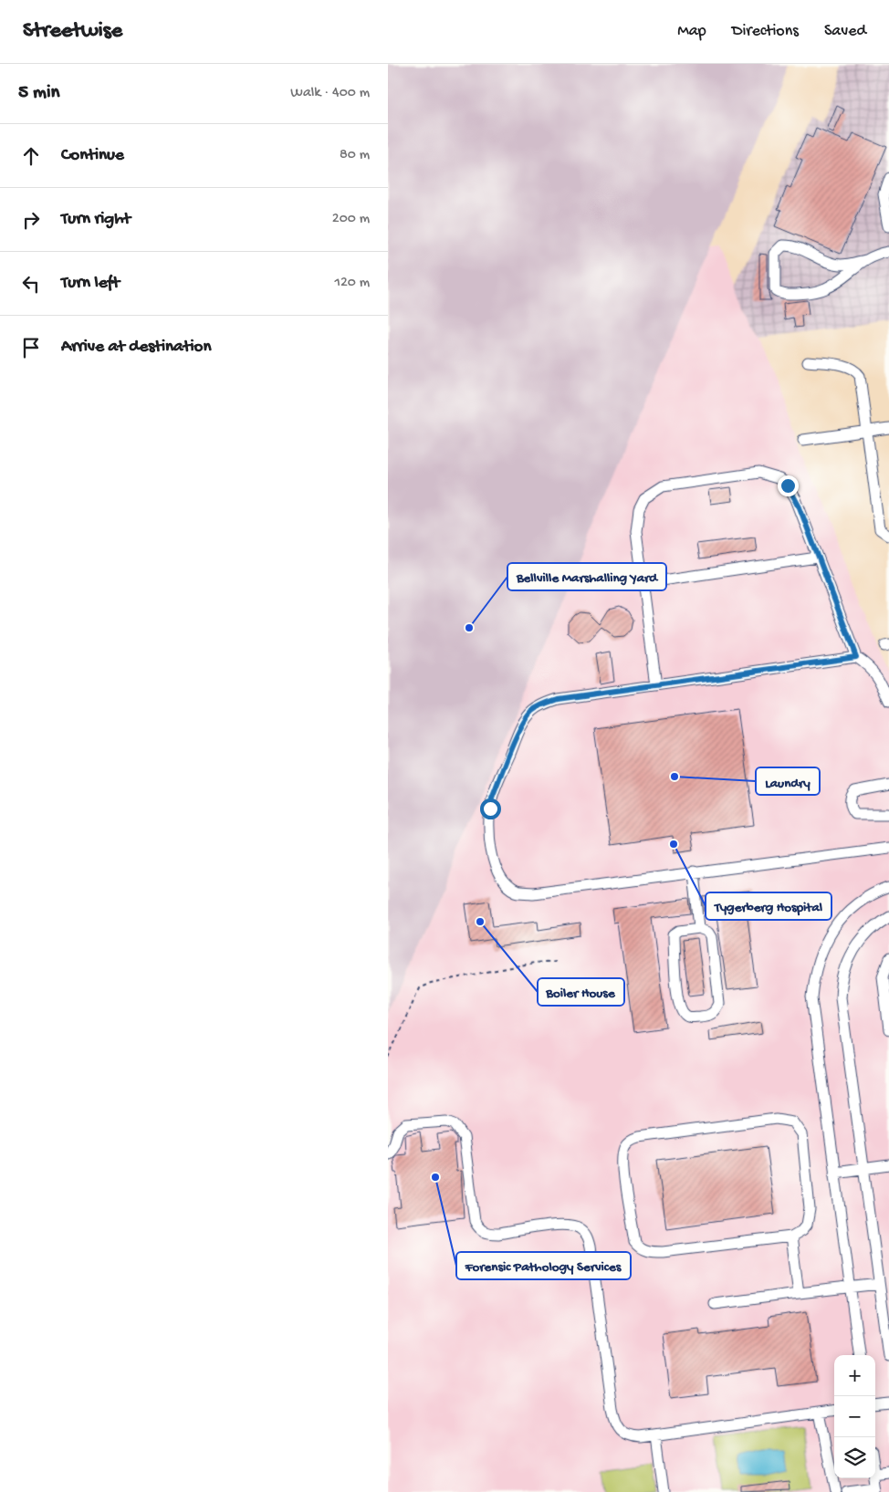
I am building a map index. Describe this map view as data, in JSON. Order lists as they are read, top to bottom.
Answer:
{
  "places": [
    "Bellville Marshalling Yard",
    "Laundry",
    "Tygerberg Hospital",
    "Boiler House",
    "Forensic Pathology Services"
  ],
  "page": {
    "header": "Streetwise",
    "nav": ["Map", "Directions", "Saved"],
    "heading": ["5 min", "Walk · 400 m"],
    "list": [
      ["Continue", "80 m"],
      ["Turn right", "200 m"],
      ["Turn left", "120 m"],
      "Arrive at destination"
    ],
    "map_buttons": ["+", "−"]
  }
}
